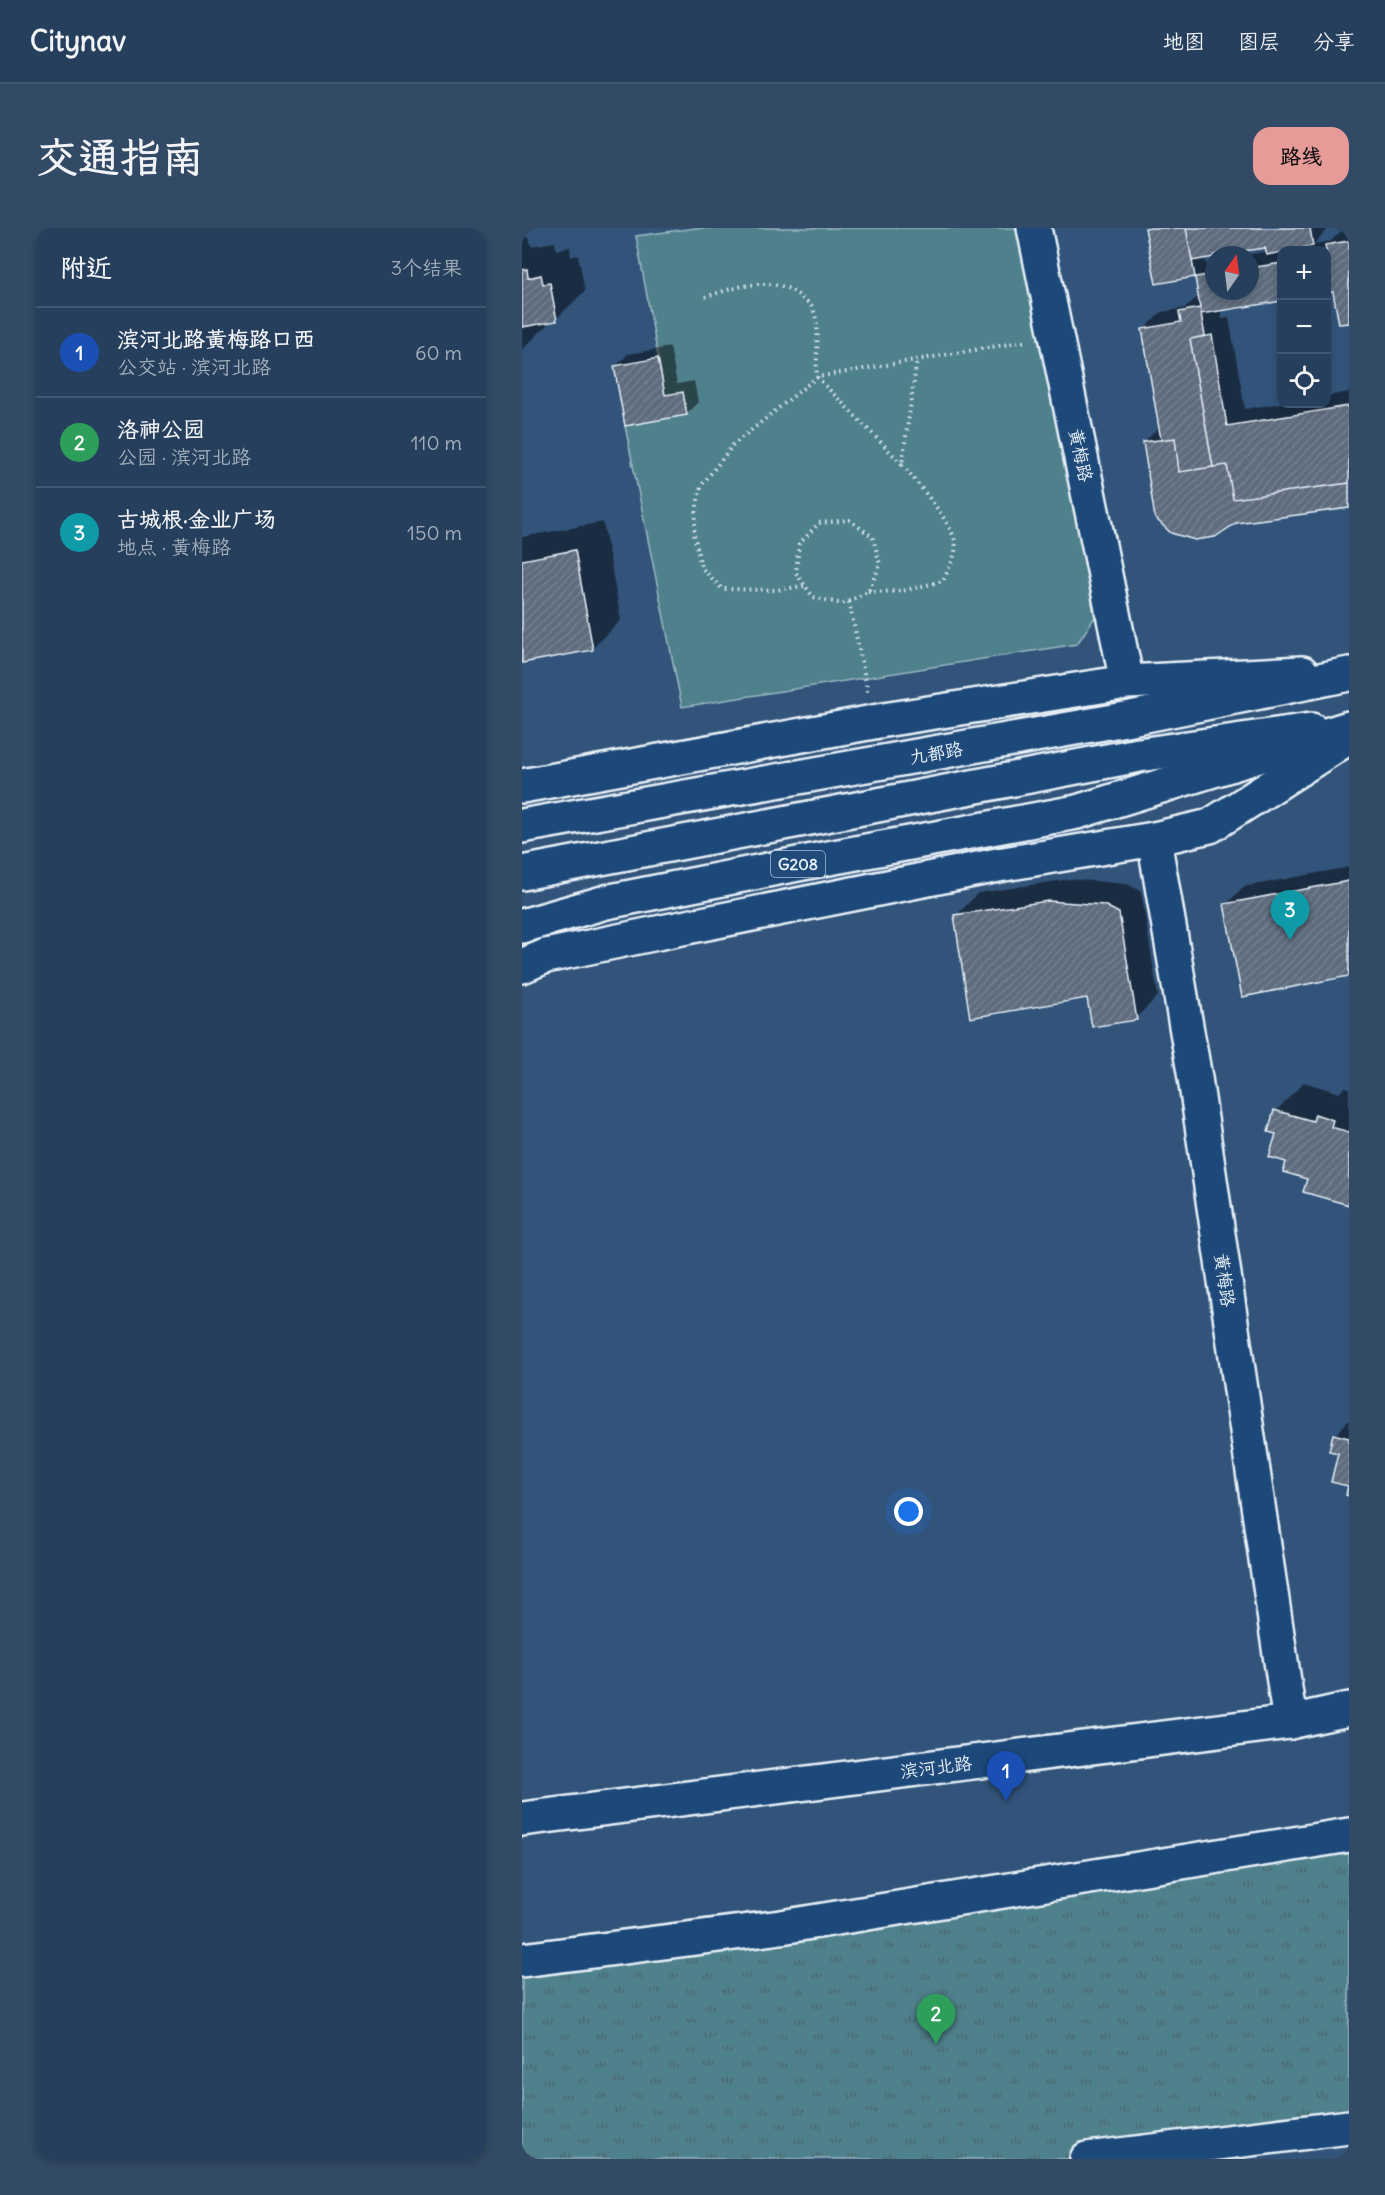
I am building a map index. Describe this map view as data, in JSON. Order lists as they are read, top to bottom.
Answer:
{
  "streets": {
    "main road": [
      "黄梅路",
      "九都路",
      "G208",
      "滨河北路"
    ]
  },
  "crossings": [
    ["黄梅路", "滨河北路"]
  ],
  "north": "top",
  "page": {
    "header": "Citynav",
    "nav": ["地图", "图层", "分享"],
    "buttons": "路线",
    "title": "交通指南",
    "heading": ["附近", "3个结果"],
    "map_buttons": ["+", "−"],
    "list": [
      {
        "mark": "1",
        "name": "滨河北路黄梅路口西",
        "note": "公交站 · 滨河北路",
        "value": "60 m"
      },
      {
        "mark": "2",
        "name": "洛神公园",
        "note": "公园 · 滨河北路",
        "value": "110 m"
      },
      {
        "mark": "3",
        "name": "古城根·金业广场",
        "note": "地点 · 黄梅路",
        "value": "150 m"
      }
    ],
    "pins": ["3", "1", "2"]
  }
}
